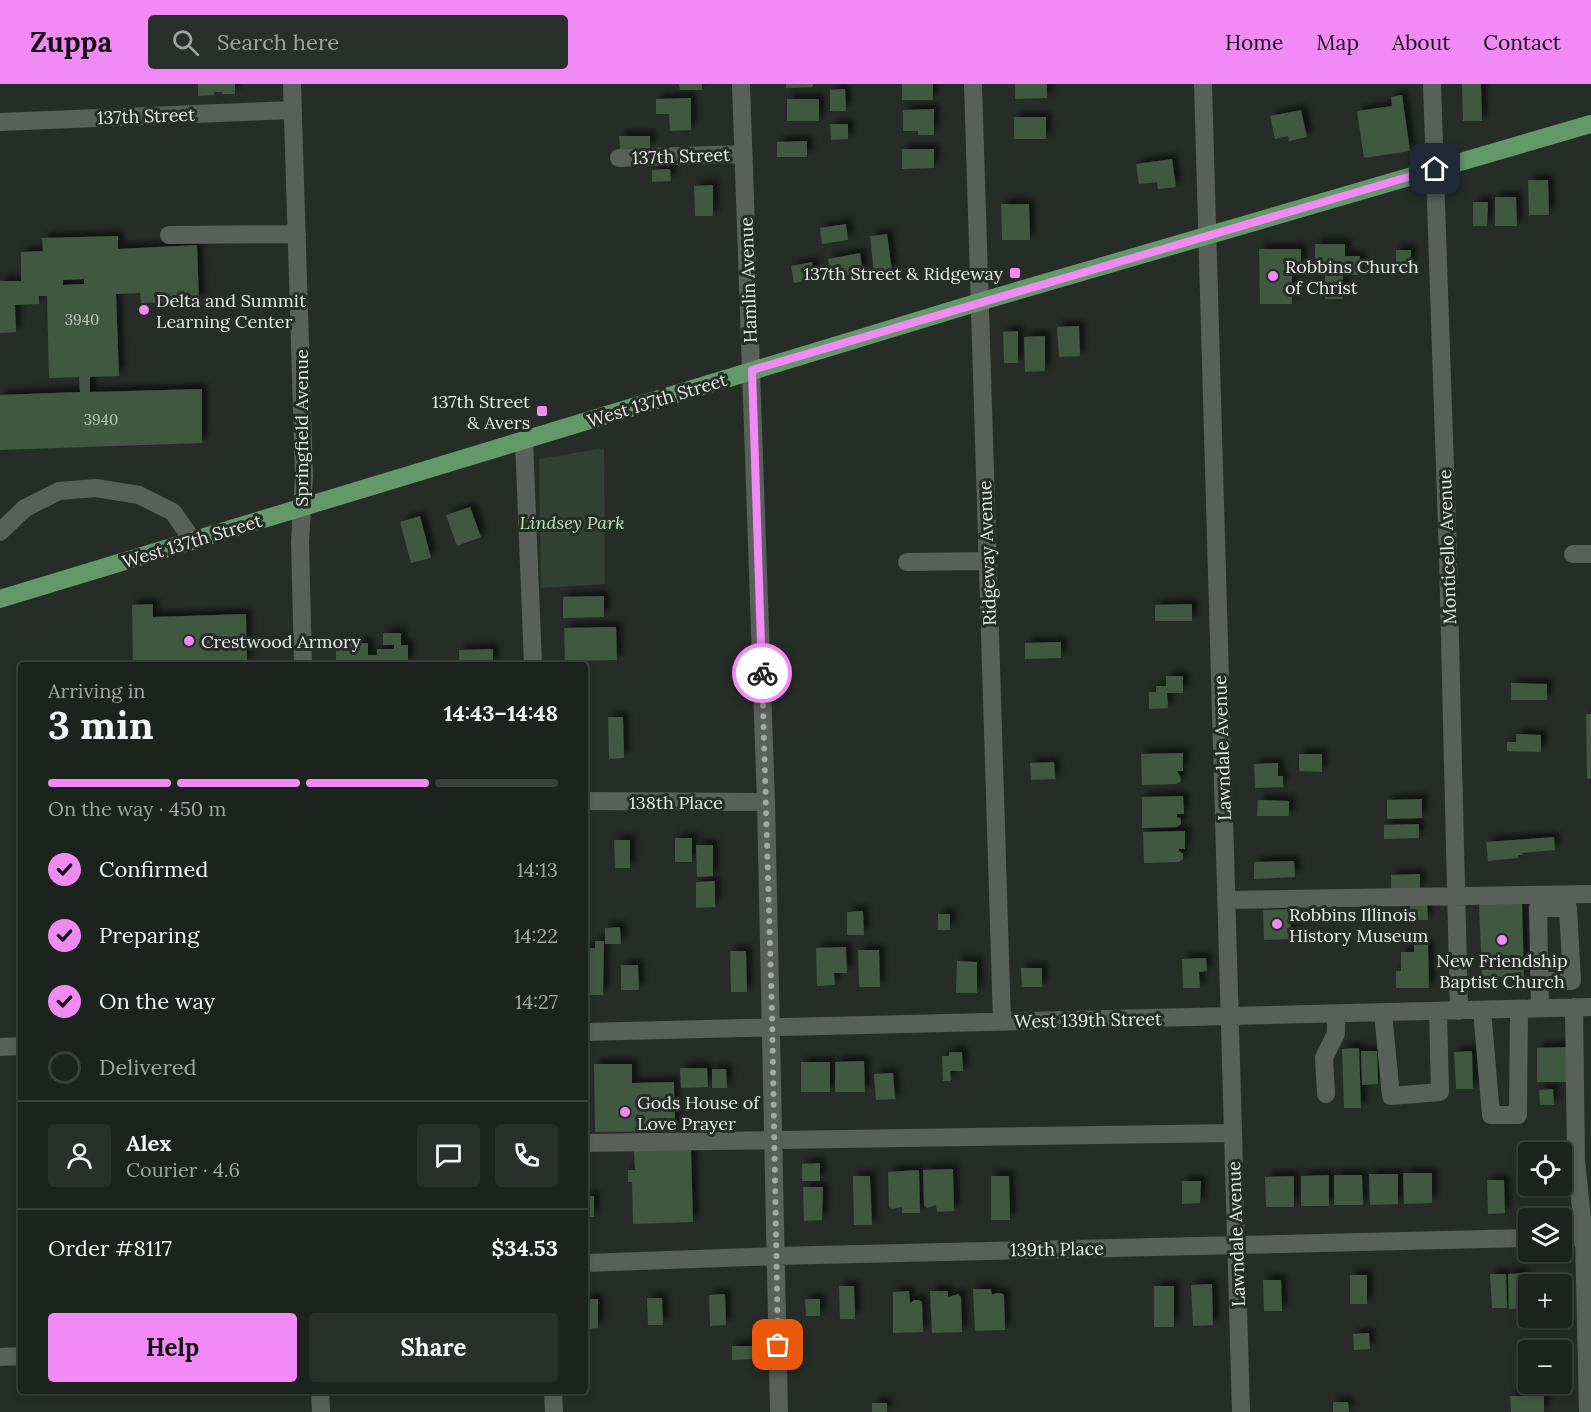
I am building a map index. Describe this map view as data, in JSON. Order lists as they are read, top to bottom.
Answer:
{
  "streets": {
    "main road": ["West 137th Street"],
    "street": [
      "137th Street",
      "Hamlin Avenue",
      "Springfield Avenue",
      "Monticello Avenue",
      "Ridgeway Avenue",
      "Lawndale Avenue",
      "138th Place",
      "West 139th Street",
      "139th Place"
    ]
  },
  "crossings": [
    ["137th Street", "Hamlin Avenue"],
    ["137th Street", "Springfield Avenue"],
    ["Hamlin Avenue", "West 137th Street"],
    ["Hamlin Avenue", "138th Place"],
    ["Hamlin Avenue", "West 139th Street"],
    ["Hamlin Avenue", "139th Place"],
    ["West 137th Street", "Springfield Avenue"],
    ["West 137th Street", "Monticello Avenue"],
    ["West 137th Street", "Ridgeway Avenue"],
    ["West 137th Street", "Lawndale Avenue"],
    ["Monticello Avenue", "West 139th Street"],
    ["Ridgeway Avenue", "West 139th Street"],
    ["Lawndale Avenue", "West 139th Street"],
    ["Lawndale Avenue", "139th Place"]
  ],
  "parks": ["Lindsey Park"],
  "places": {
    "transit": ["137th Street & Ridgeway", "137th Street & Avers"],
    "other": [
      "Robbins Church of Christ",
      "Delta and Summit Learning Center",
      "Crestwood Armory",
      "Robbins Illinois History Museum",
      "New Friendship Baptist Church",
      "Gods House of Love Prayer"
    ]
  },
  "house_numbers": ["3940", "3940"],
  "page": {
    "header": "Zuppa",
    "search": "Search here",
    "nav": [
      "Home",
      "Map",
      "About",
      "Contact"
    ],
    "heading": ["3 min", "Arriving in", "14:43–14:48"],
    "panel": [
      "Alex",
      "Courier · 4.6",
      "Order #8117",
      "$34.53"
    ],
    "bar": "On the way · 450 m",
    "list": [
      ["Confirmed", "14:13"],
      ["Preparing", "14:22"],
      ["On the way", "14:27"],
      "Delivered"
    ],
    "map_buttons": ["+", "−"],
    "buttons": ["Help", "Share"]
  }
}
